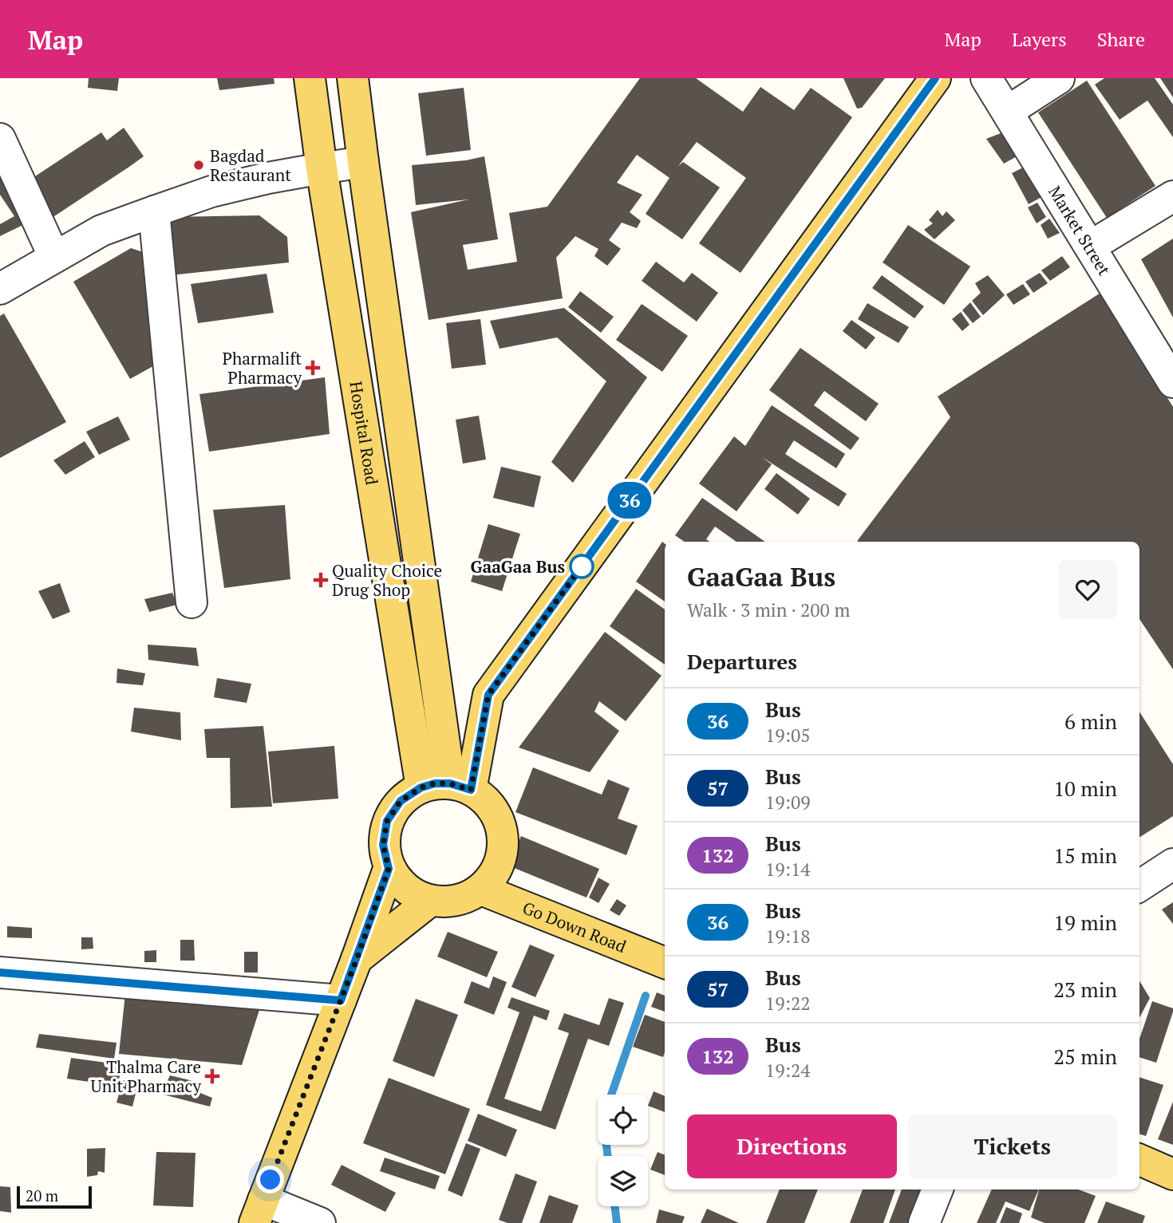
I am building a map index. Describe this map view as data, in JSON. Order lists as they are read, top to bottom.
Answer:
{
  "streets": {
    "main road": ["Hospital Road", "Go Down Road"],
    "street": ["Market Street"]
  },
  "crossings": [
    ["Hospital Road", "Go Down Road"]
  ],
  "places": {
    "other": ["Bagdad Restaurant", "GaaGaa Bus"],
    "health": ["Pharmalift Pharmacy", "Quality Choice Drug Shop", "Thalma Care Unit Pharmacy"]
  },
  "lines": ["bus line 36"],
  "scale_bar": "20 m",
  "page": {
    "header": "Map",
    "nav": ["Map", "Layers", "Share"],
    "on_map": "36",
    "heading": [
      ["GaaGaa Bus", "Walk · 3 min · 200 m"],
      "Departures"
    ],
    "list": [
      {
        "mark": "36",
        "name": "Bus",
        "note": "19:05",
        "value": "6 min"
      },
      {
        "mark": "57",
        "name": "Bus",
        "note": "19:09",
        "value": "10 min"
      },
      {
        "mark": "132",
        "name": "Bus",
        "note": "19:14",
        "value": "15 min"
      },
      {
        "mark": "36",
        "name": "Bus",
        "note": "19:18",
        "value": "19 min"
      },
      {
        "mark": "57",
        "name": "Bus",
        "note": "19:22",
        "value": "23 min"
      },
      {
        "mark": "132",
        "name": "Bus",
        "note": "19:24",
        "value": "25 min"
      }
    ],
    "buttons": ["Directions", "Tickets"],
    "scale": "20 m"
  }
}
